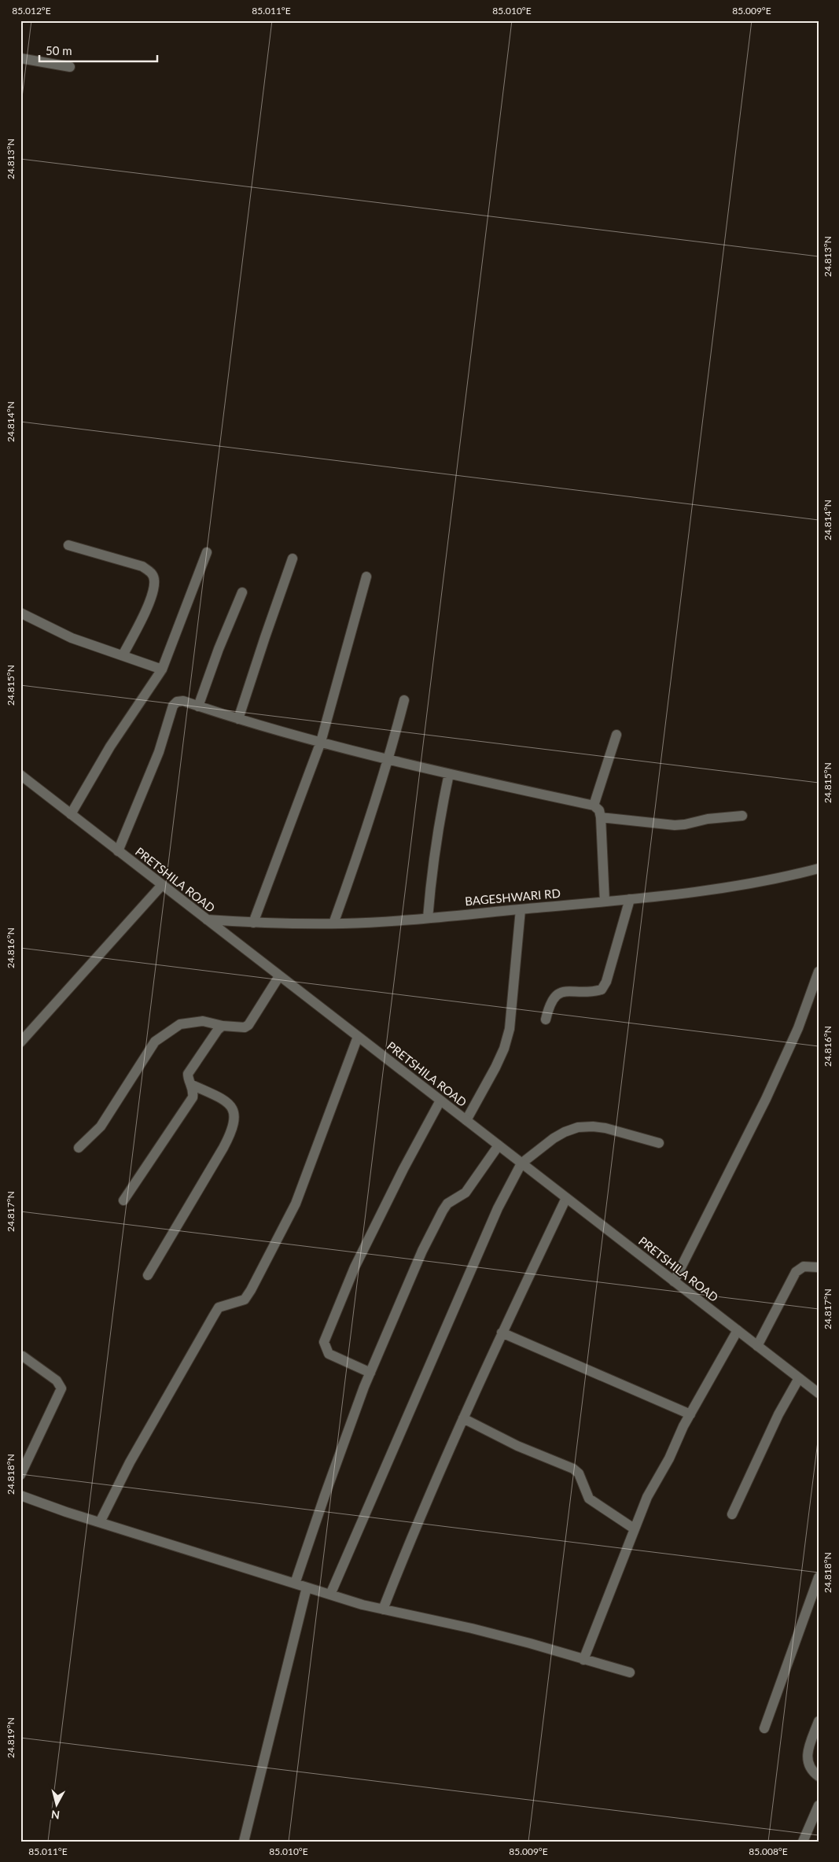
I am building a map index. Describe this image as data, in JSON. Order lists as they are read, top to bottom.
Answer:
{
  "streets": {
    "street": ["PRETSHILA ROAD", "BAGESHWARI RD"]
  },
  "crossings": [
    ["PRETSHILA ROAD", "BAGESHWARI RD"]
  ],
  "scale_bar": "50 m",
  "north": "bottom",
  "coordinates": [
    "85.012°E",
    "85.011°E",
    "85.010°E",
    "85.009°E",
    "24.813°N",
    "24.814°N",
    "24.815°N",
    "24.816°N",
    "24.817°N",
    "24.818°N",
    "24.819°N",
    "85.008°E"
  ]
}
